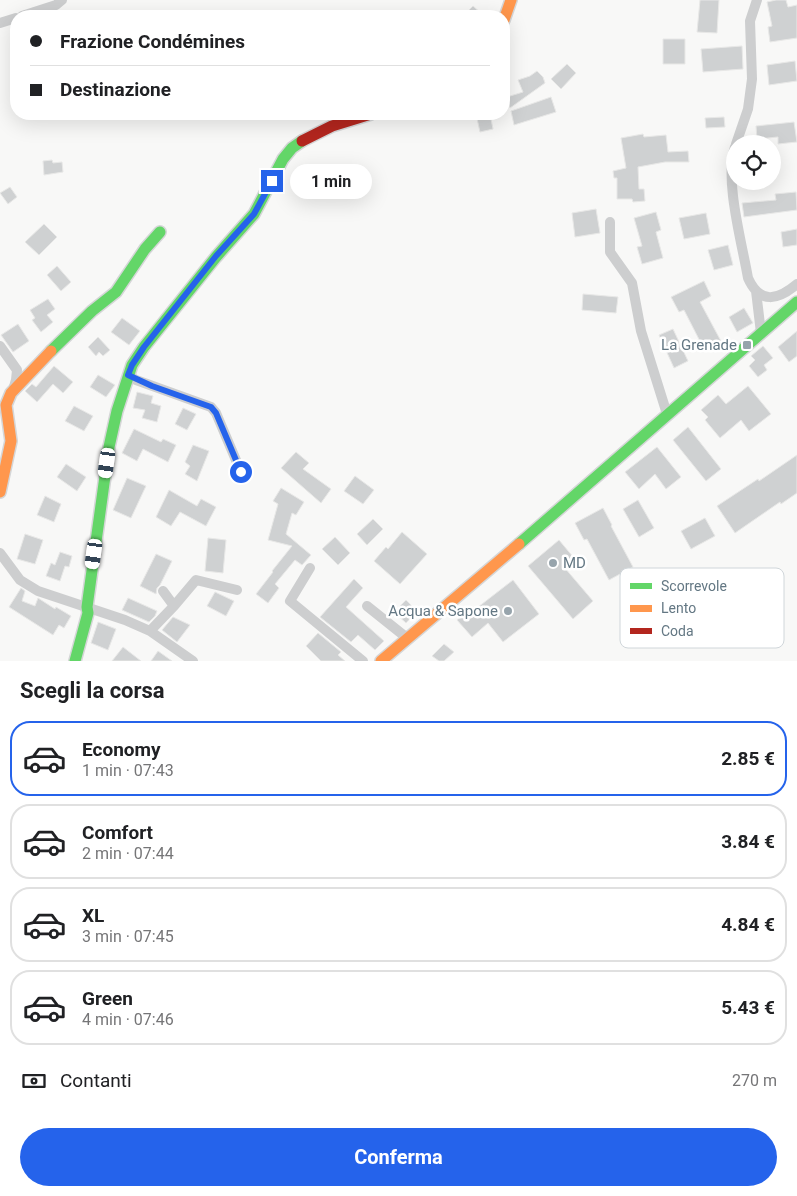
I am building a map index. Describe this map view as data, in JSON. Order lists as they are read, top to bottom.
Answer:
{
  "places": {
    "transit": ["La Grenade"],
    "other": ["MD", "Acqua & Sapone"]
  },
  "legend": ["Scorrevole", "Lento", "Coda"],
  "page": {
    "banner": ["Frazione Condémines", "Destinazione"],
    "bubble": "1 min",
    "heading": "Scegli la corsa",
    "list": [
      {
        "name": "Economy",
        "note": "1 min · 07:43",
        "value": "2.85 €"
      },
      {
        "name": "Comfort",
        "note": "2 min · 07:44",
        "value": "3.84 €"
      },
      {
        "name": "XL",
        "note": "3 min · 07:45",
        "value": "4.84 €"
      },
      {
        "name": "Green",
        "note": "4 min · 07:46",
        "value": "5.43 €"
      }
    ],
    "pay": ["Contanti", "270 m"],
    "buttons": "Conferma"
  }
}
